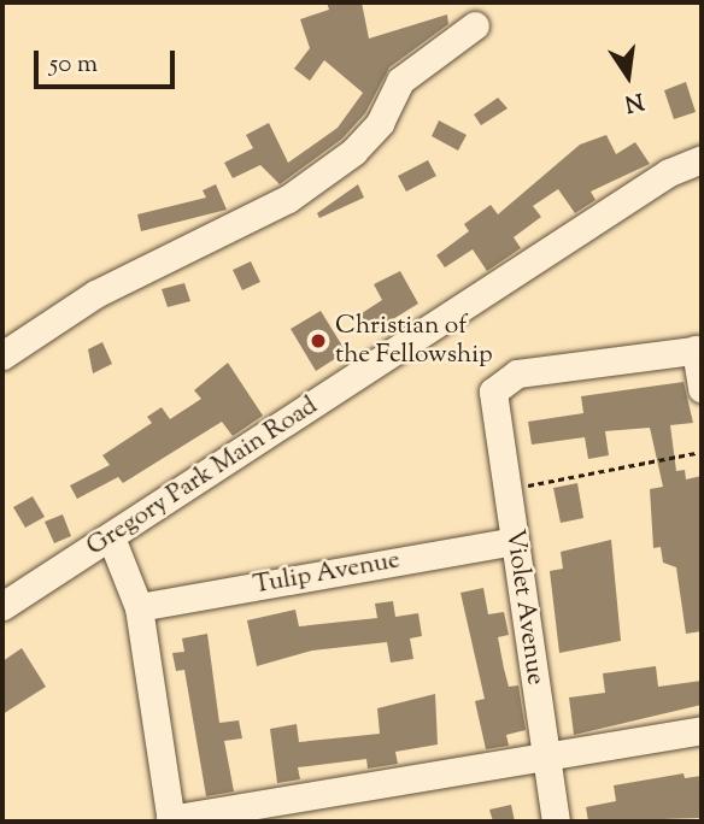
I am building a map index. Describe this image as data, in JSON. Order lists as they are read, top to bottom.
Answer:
{
  "streets": {
    "street": ["Gregory Park Main Road", "Tulip Avenue", "Violet Avenue"]
  },
  "crossings": [
    ["Tulip Avenue", "Violet Avenue"]
  ],
  "places": ["Christian of the Fellowship"],
  "scale_bar": "50 m",
  "north": "bottom"
}
